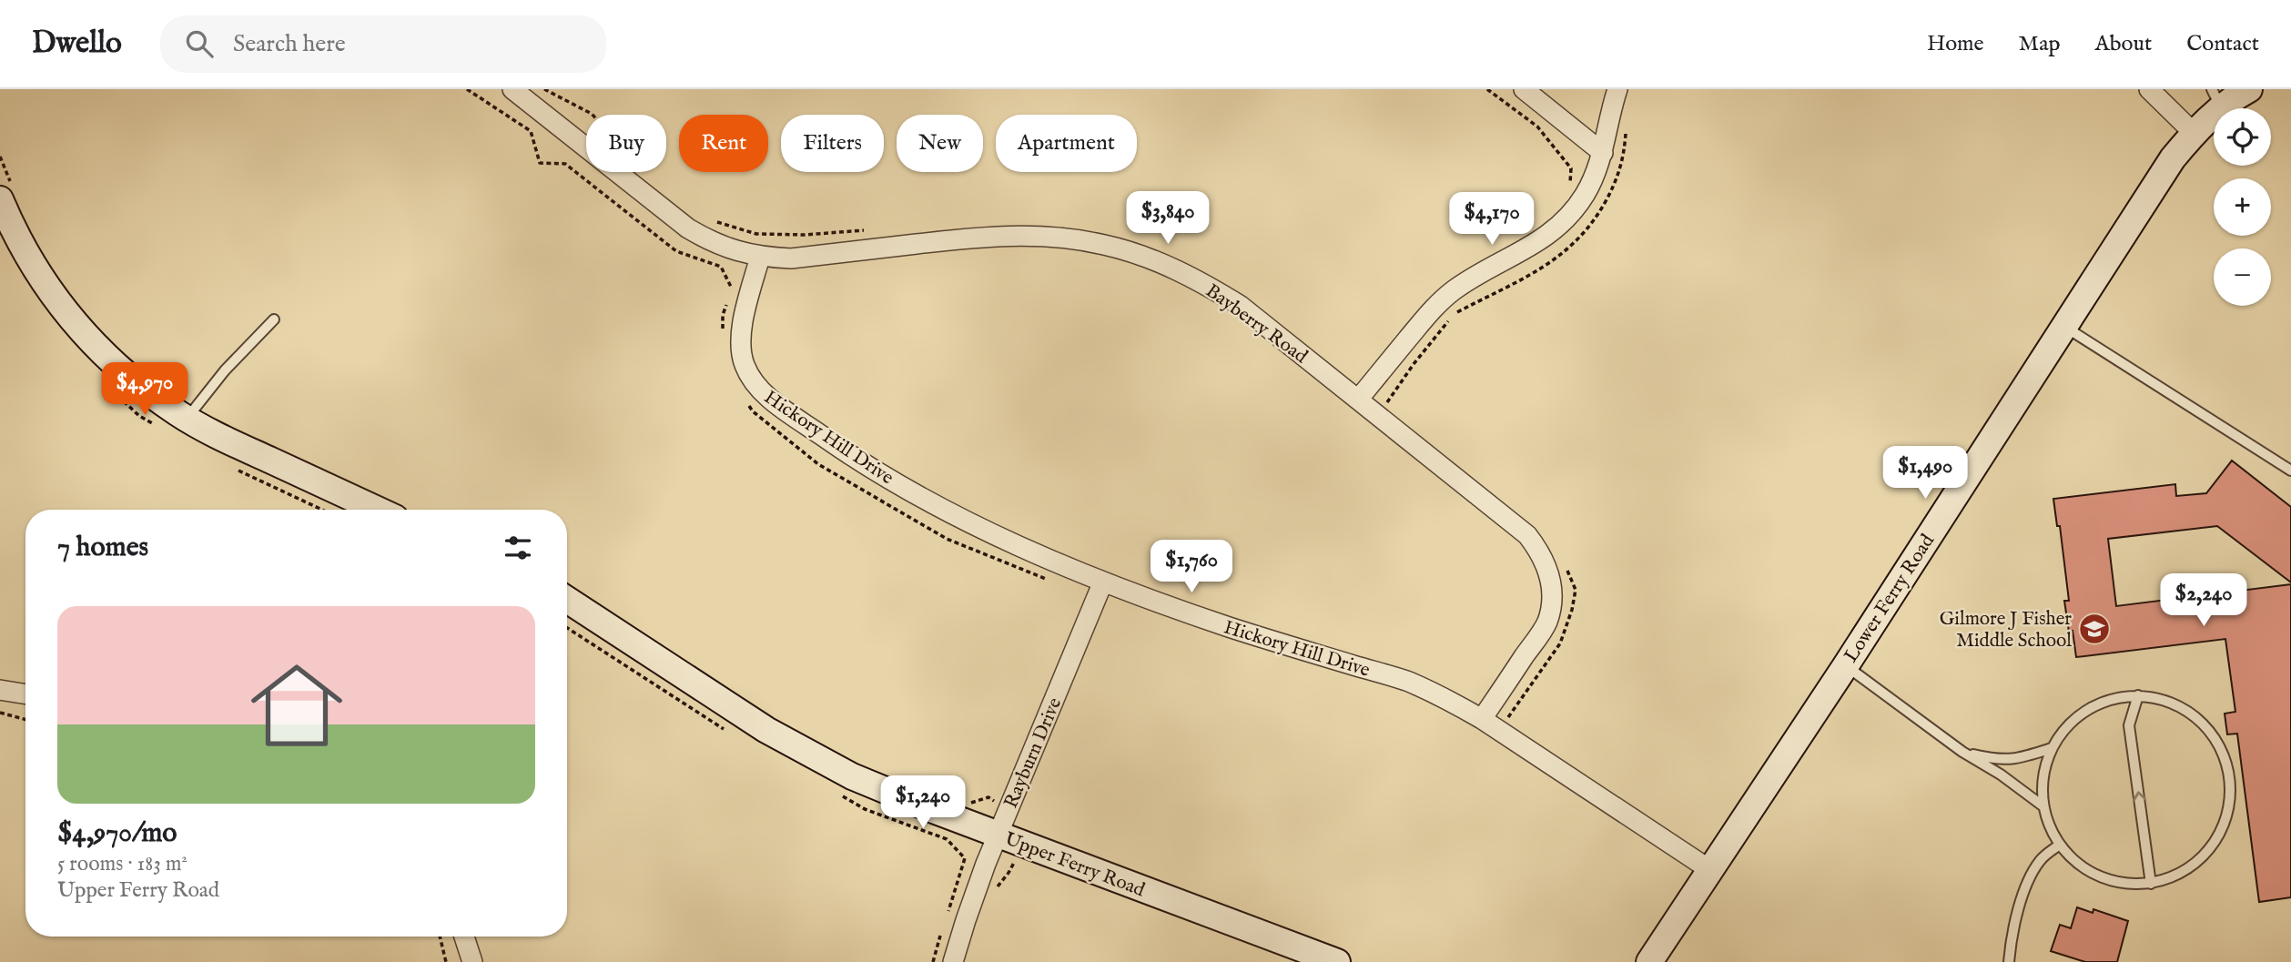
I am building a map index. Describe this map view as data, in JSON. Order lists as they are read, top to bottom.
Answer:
{
  "streets": {
    "main road": ["Lower Ferry Road", "Upper Ferry Road"],
    "street": ["Bayberry Road", "Hickory Hill Drive", "Rayburn Drive"]
  },
  "crossings": [
    ["Bayberry Road", "Hickory Hill Drive"],
    ["Hickory Hill Drive", "Lower Ferry Road"],
    ["Hickory Hill Drive", "Rayburn Drive"],
    ["Rayburn Drive", "Upper Ferry Road"]
  ],
  "places": {
    "school or university": ["Gilmore J Fisher Middle School"]
  },
  "page": {
    "header": "Dwello",
    "search": "Search here",
    "nav": [
      "Home",
      "Map",
      "About",
      "Contact"
    ],
    "map_buttons": ["+", "−"],
    "chip": [
      "Buy",
      "Rent",
      "Filters",
      "New",
      "Apartment"
    ],
    "price": [
      "$3,840",
      "$4,170",
      "$4,970",
      "$1,490",
      "$1,760",
      "$2,240",
      "$1,240"
    ],
    "heading": "7 homes",
    "list": [
      {
        "name": "$4,970/mo",
        "note": "5 rooms · 183 m² · Upper Ferry Road"
      }
    ]
  }
}
